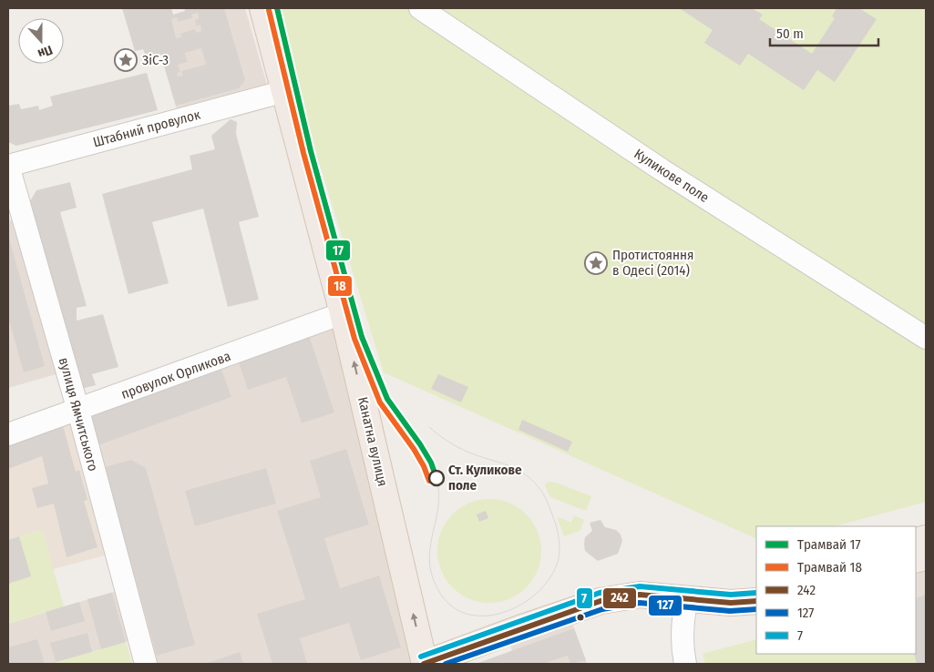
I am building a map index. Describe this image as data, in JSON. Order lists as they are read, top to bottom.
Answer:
{
  "streets": {
    "main road": ["Канатна вулиця"],
    "street": [
      "Штабний провулок",
      "Куликове поле",
      "провулок Орликова",
      "вулиця Ямчитського"
    ]
  },
  "crossings": [
    ["Штабний провулок", "вулиця Ямчитського"],
    ["Штабний провулок", "Канатна вулиця"],
    ["провулок Орликова", "вулиця Ямчитського"],
    ["провулок Орликова", "Канатна вулиця"]
  ],
  "one_way": ["Канатна вулиця"],
  "places": {
    "place": ["ЗіС-3", "Протистояння в Одесі (2014)"],
    "other": ["Ст. Куликове поле"]
  },
  "lines": [
    "tram line 17",
    "tram line 18",
    "transit line 7",
    "transit line 242",
    "transit line 127"
  ],
  "legend": [
    "Трамвай 17",
    "Трамвай 18",
    "242",
    "127",
    "7"
  ],
  "scale_bar": "50 m",
  "north": "bottom"
}
